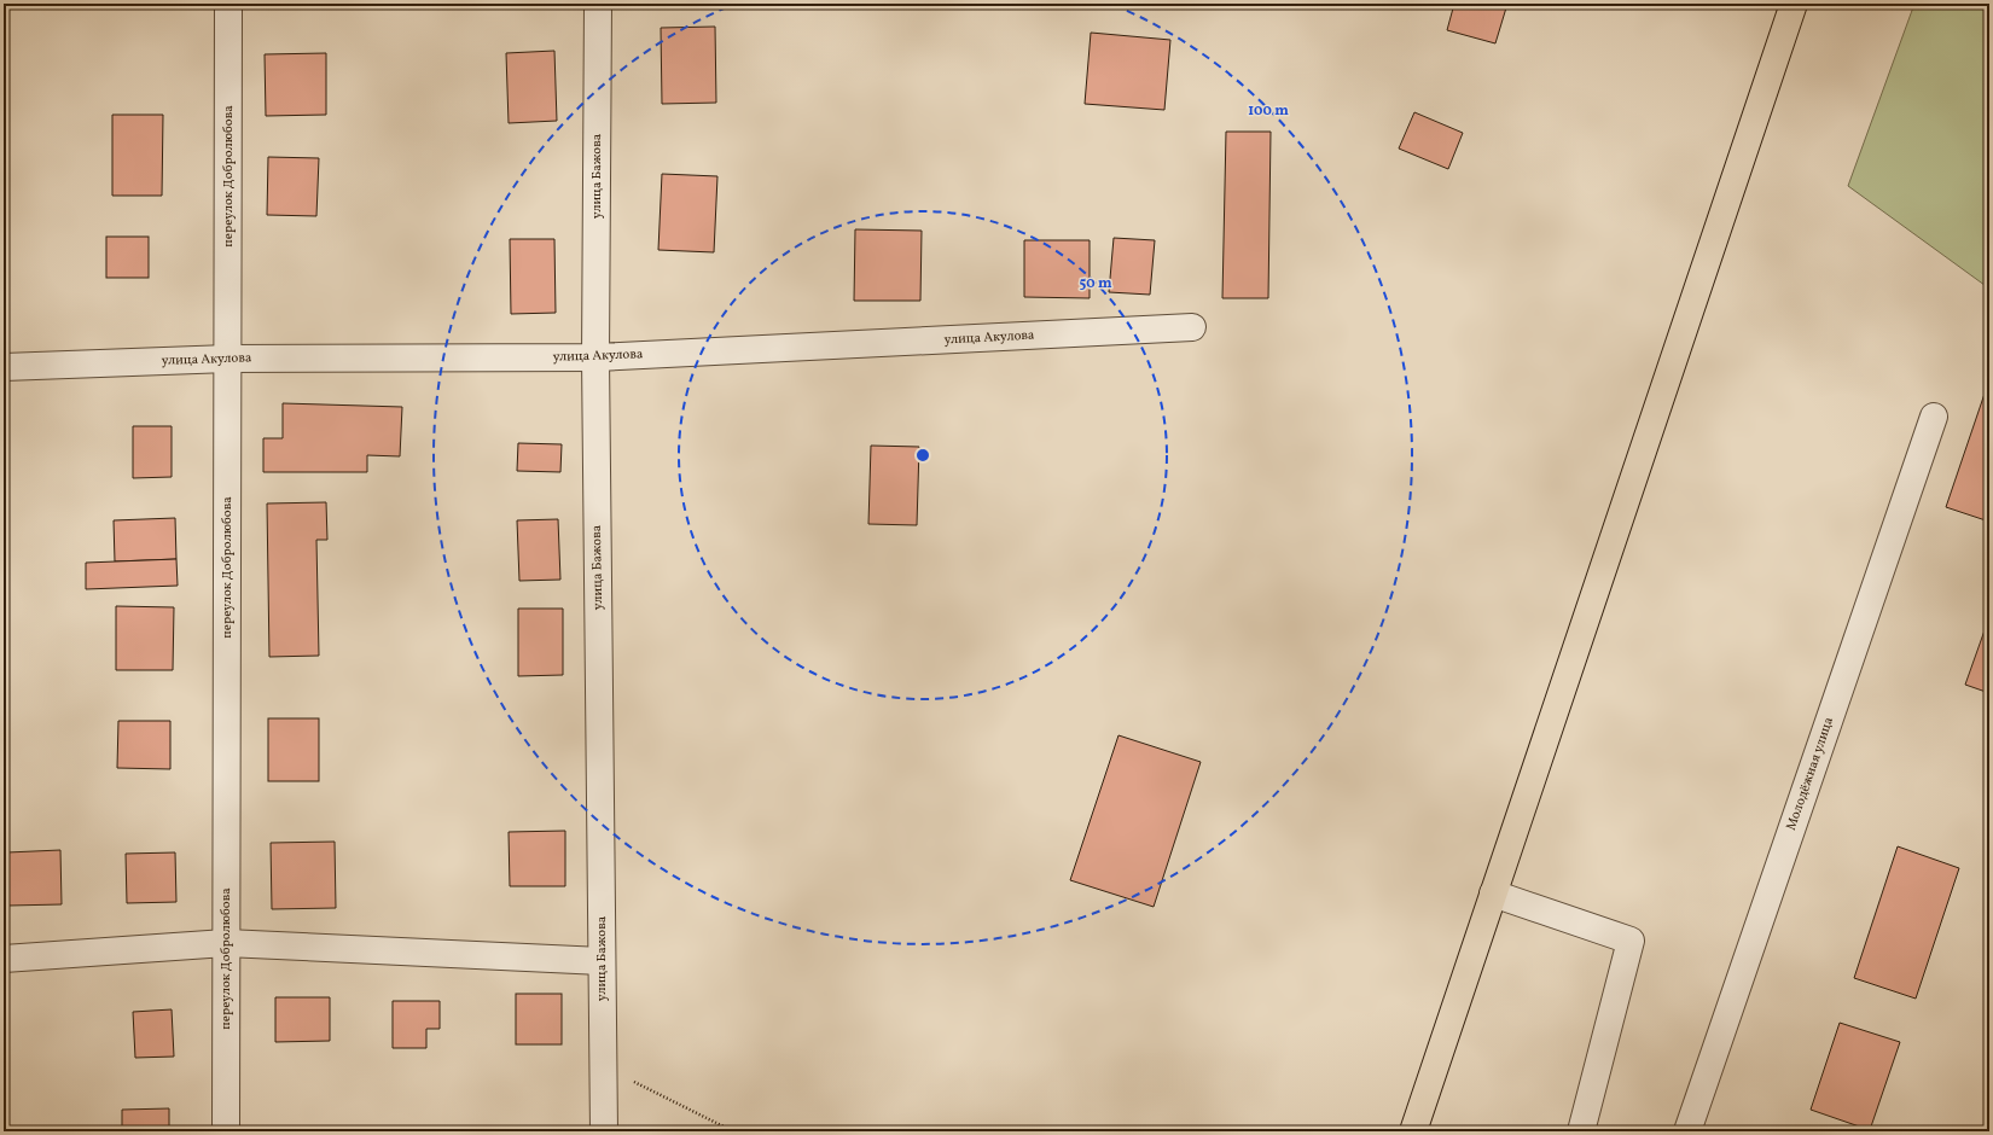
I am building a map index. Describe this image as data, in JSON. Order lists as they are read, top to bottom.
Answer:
{
  "streets": {
    "street": [
      "переулок Добролюбова",
      "улица Бажова",
      "улица Акулова",
      "Молодёжная улица"
    ]
  },
  "crossings": [
    ["переулок Добролюбова", "улица Акулова"],
    ["улица Бажова", "улица Акулова"]
  ],
  "rings": ["100 m", "50 m"]
}
